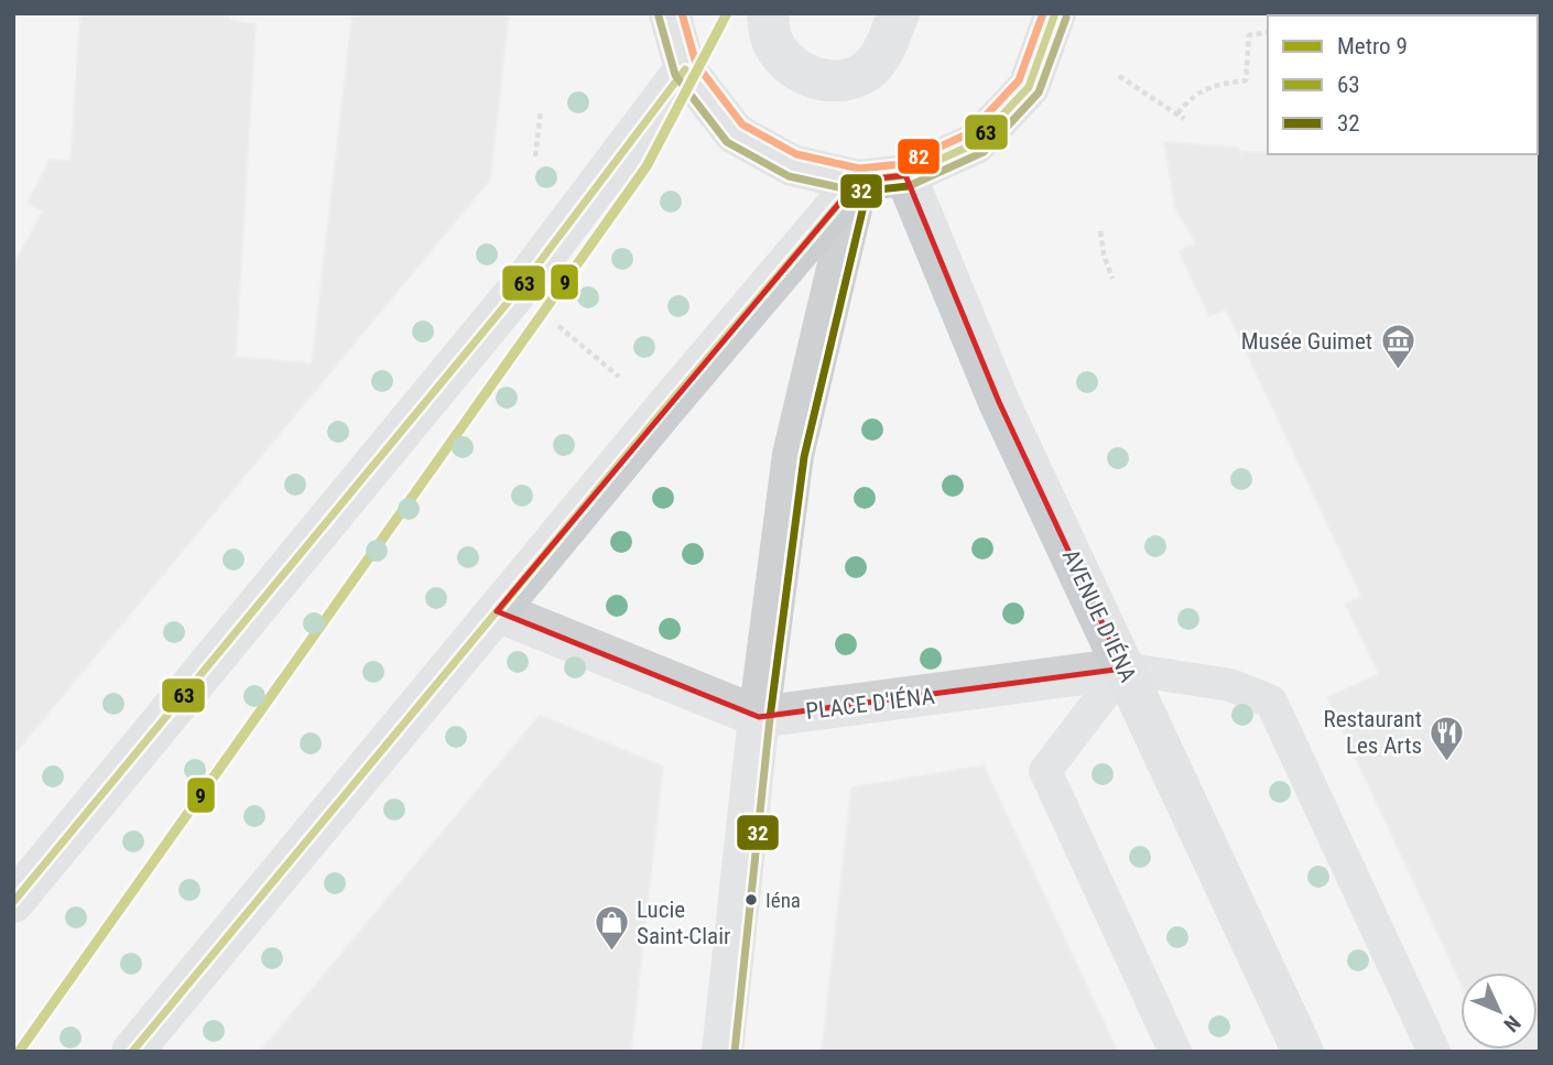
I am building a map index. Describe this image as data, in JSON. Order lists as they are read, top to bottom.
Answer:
{
  "streets": {
    "main road": ["AVENUE D'IÉNA"],
    "street": ["PLACE D'IÉNA"]
  },
  "crossings": [
    ["AVENUE D'IÉNA", "PLACE D'IÉNA"]
  ],
  "places": {
    "museum": ["Musée Guimet"],
    "restaurant": ["Restaurant Les Arts"],
    "other": ["Iéna"],
    "shop": ["Lucie Saint-Clair"]
  },
  "lines": [
    "metro line 9",
    "transit line 63",
    "transit line 82",
    "transit line 32"
  ],
  "legend": ["Metro 9", "63", "32"],
  "north": "bottom right"
}
